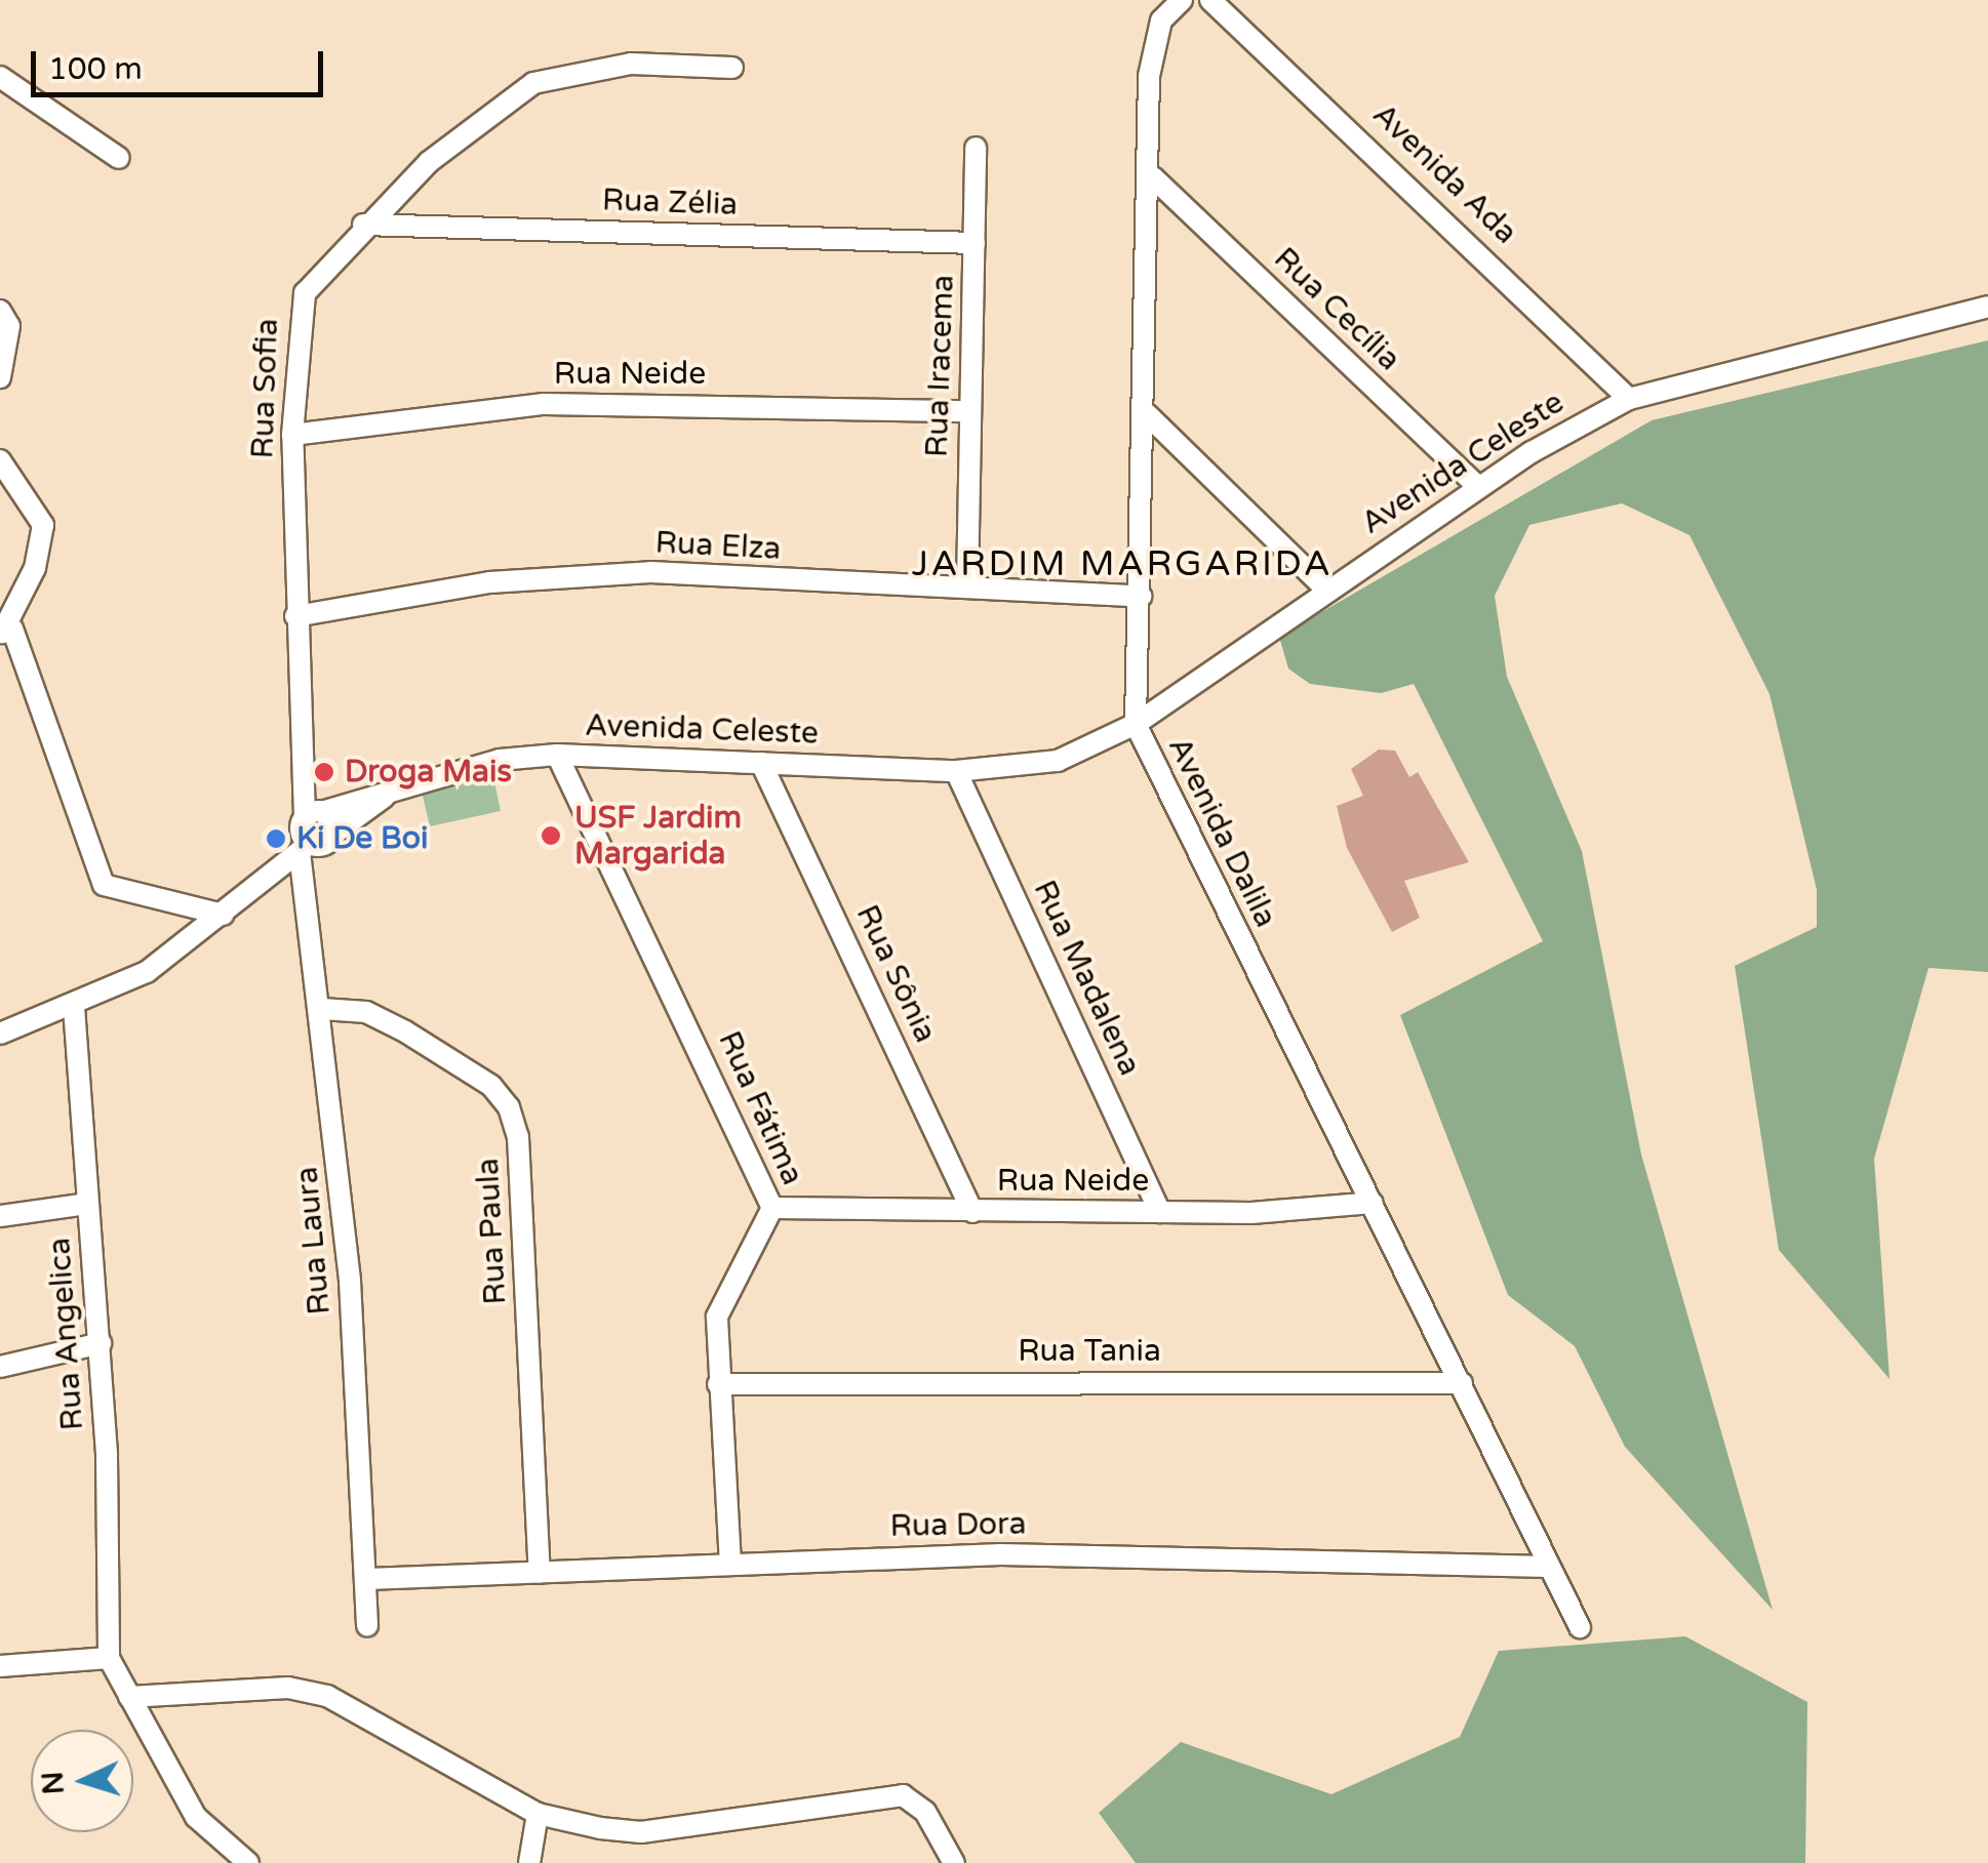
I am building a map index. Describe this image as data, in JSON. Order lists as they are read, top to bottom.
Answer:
{
  "streets": {
    "street": [
      "Avenida Ada",
      "Rua Zélia",
      "Rua Cecília",
      "Rua Iracema",
      "Rua Neide",
      "Rua Sofia",
      "Avenida Celeste",
      "Rua Elza",
      "Avenida Dalila",
      "Rua Sônia",
      "Rua Madalena",
      "Rua Fátima",
      "Rua Paula",
      "Rua Laura",
      "Rua Angelica",
      "Rua Tania",
      "Rua Dora"
    ]
  },
  "crossings": [
    ["Avenida Ada", "Avenida Celeste"],
    ["Rua Zélia", "Rua Iracema"],
    ["Rua Zélia", "Rua Sofia"],
    ["Rua Cecília", "Avenida Celeste"],
    ["Rua Cecília", "Avenida Dalila"],
    ["Rua Iracema", "Rua Neide"],
    ["Rua Iracema", "Rua Elza"],
    ["Rua Neide", "Rua Sofia"],
    ["Rua Neide", "Avenida Dalila"],
    ["Rua Neide", "Rua Sônia"],
    ["Rua Neide", "Rua Madalena"],
    ["Rua Neide", "Rua Fátima"],
    ["Rua Sofia", "Avenida Celeste"],
    ["Rua Sofia", "Rua Elza"],
    ["Rua Sofia", "Rua Laura"],
    ["Avenida Celeste", "Avenida Dalila"],
    ["Avenida Celeste", "Rua Sônia"],
    ["Avenida Celeste", "Rua Madalena"],
    ["Avenida Celeste", "Rua Fátima"],
    ["Avenida Celeste", "Rua Laura"],
    ["Rua Elza", "Avenida Dalila"],
    ["Avenida Dalila", "Rua Tania"],
    ["Avenida Dalila", "Rua Dora"],
    ["Rua Fátima", "Rua Tania"],
    ["Rua Fátima", "Rua Dora"],
    ["Rua Paula", "Rua Laura"],
    ["Rua Paula", "Rua Dora"],
    ["Rua Laura", "Rua Dora"]
  ],
  "districts": ["JARDIM MARGARIDA"],
  "places": ["Droga Mais", "USF Jardim Margarida", "Ki De Boi"],
  "scale_bar": "100 m",
  "north": "left"
}
